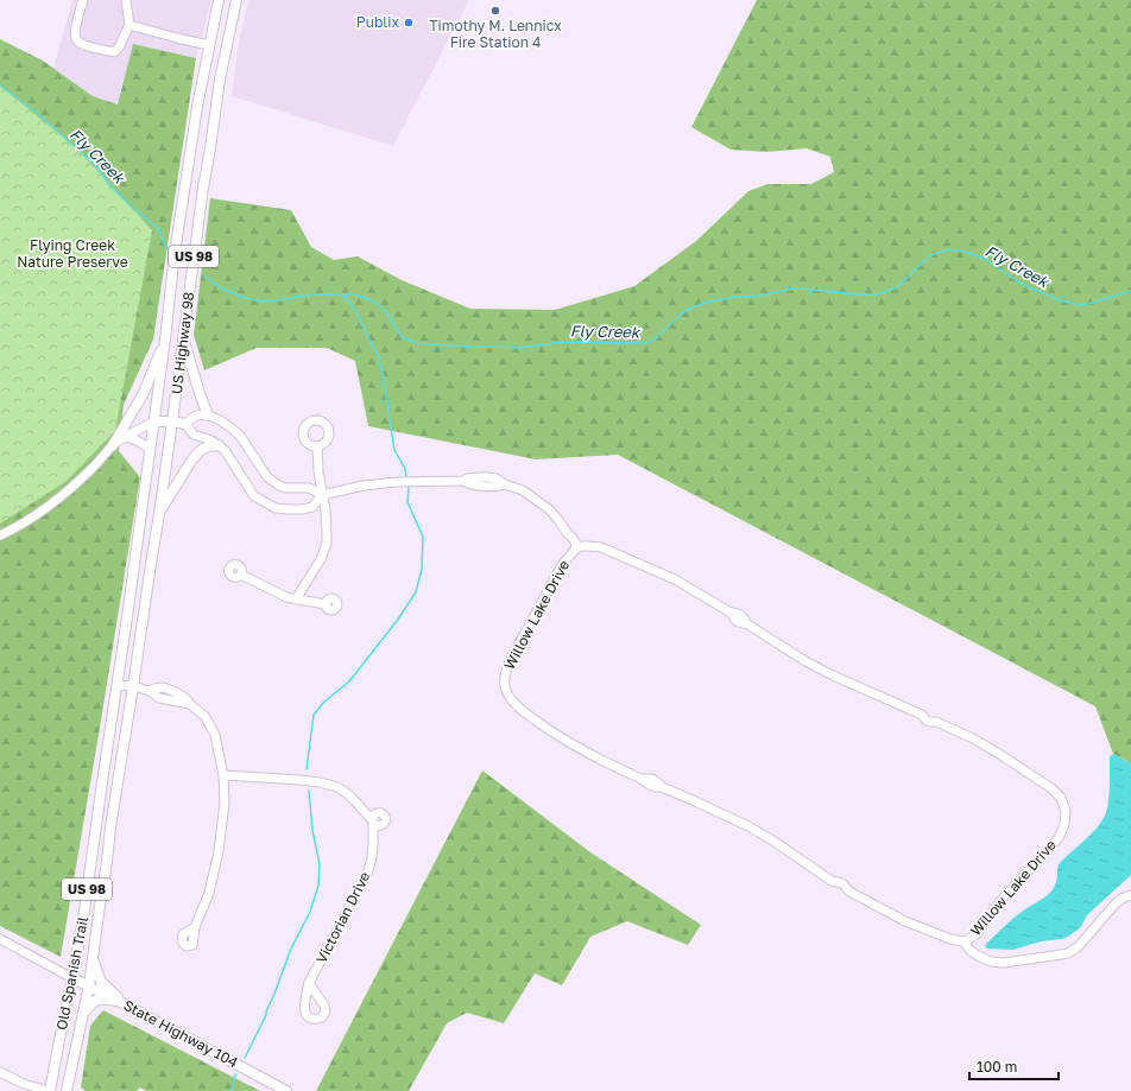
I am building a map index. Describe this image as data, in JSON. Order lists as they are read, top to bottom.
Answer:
{
  "streets": {
    "main road": [
      "US 98",
      "US Highway 98",
      "Old Spanish Trail",
      "State Highway 104"
    ],
    "street": ["Willow Lake Drive", "Victorian Drive"]
  },
  "crossings": [
    ["US Highway 98", "Old Spanish Trail"],
    ["Old Spanish Trail", "State Highway 104"]
  ],
  "water": ["Fly Creek"],
  "parks": ["Flying Creek Nature Preserve"],
  "places": ["Timothy M. Lennicx Fire Station 4", "Publix"],
  "scale_bar": "100 m"
}
